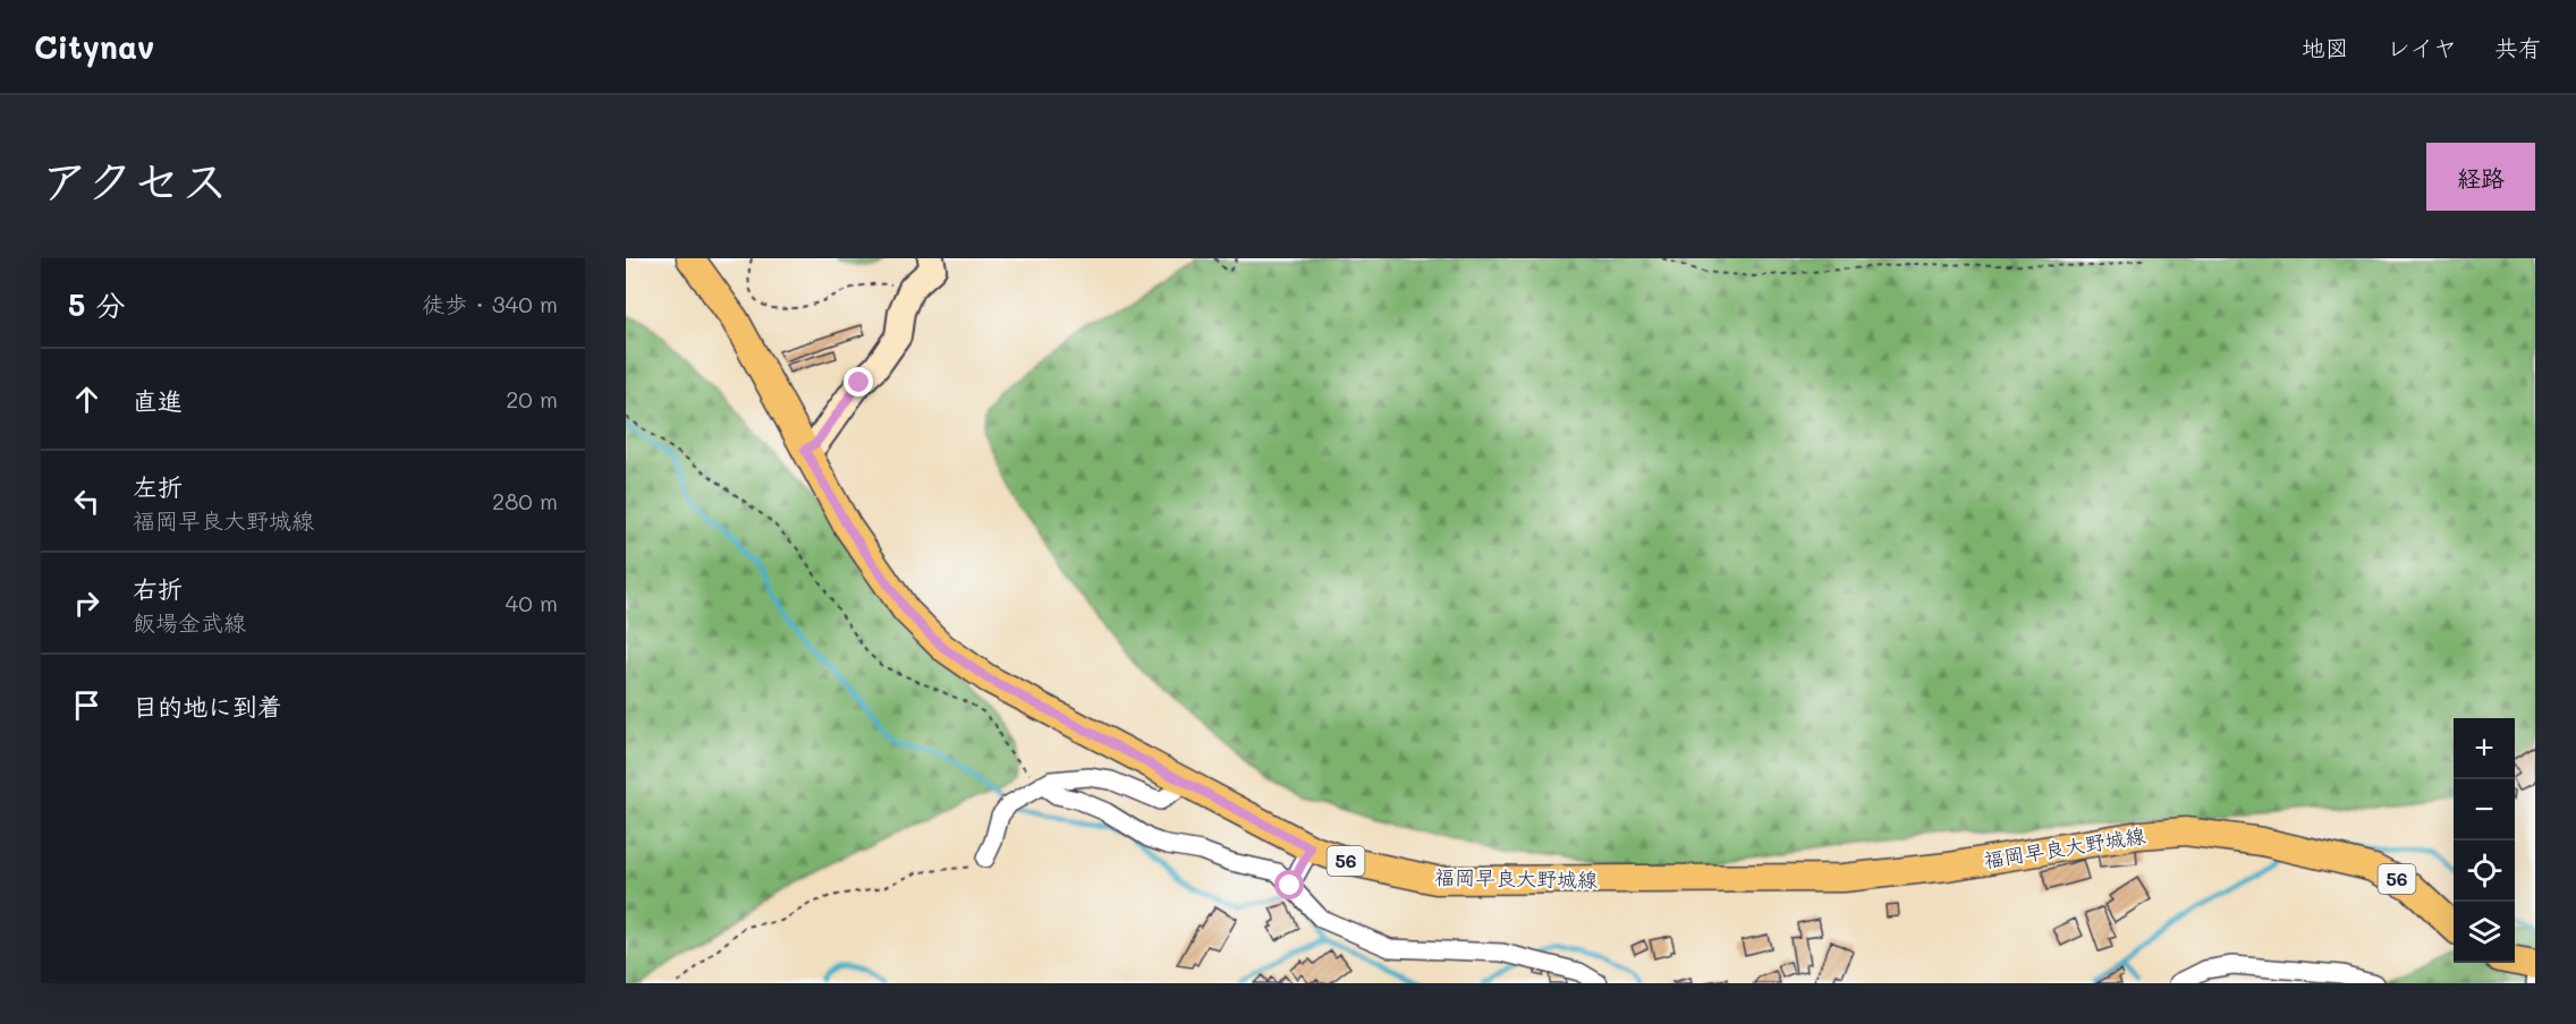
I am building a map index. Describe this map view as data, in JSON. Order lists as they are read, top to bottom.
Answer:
{
  "streets": {
    "main road": ["福岡早良大野城線", "56"]
  },
  "page": {
    "header": "Citynav",
    "nav": ["地図", "レイヤ", "共有"],
    "title": "アクセス",
    "buttons": "経路",
    "heading": ["5 分", "徒歩 · 340 m"],
    "list": [
      ["直進", "20 m"],
      ["左折", "福岡早良大野城線", "280 m"],
      ["右折", "飯場金武線", "40 m"],
      "目的地に到着"
    ],
    "map_buttons": ["+", "−"]
  }
}
